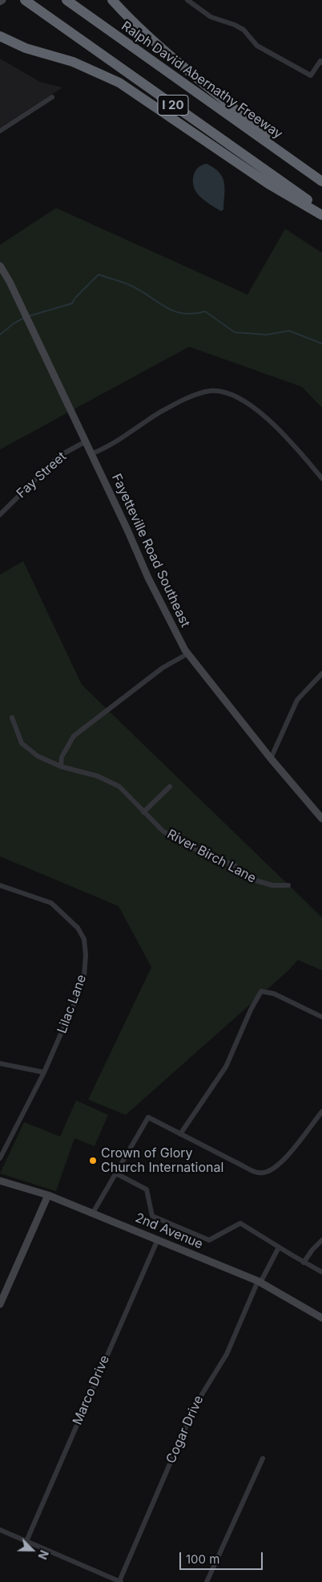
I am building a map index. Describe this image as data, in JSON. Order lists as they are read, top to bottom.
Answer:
{
  "streets": {
    "highway": ["Ralph David Abernathy Freeway", "I 20"],
    "street": [
      "Fay Street",
      "Fayetteville Road Southeast",
      "River Birch Lane",
      "Lilac Lane",
      "2nd Avenue",
      "Marco Drive",
      "Cogar Drive"
    ]
  },
  "crossings": [
    ["Fay Street", "Fayetteville Road Southeast"],
    ["2nd Avenue", "Marco Drive"],
    ["2nd Avenue", "Cogar Drive"]
  ],
  "places": ["Crown of Glory Church International"],
  "scale_bar": "100 m",
  "north": "bottom right"
}
